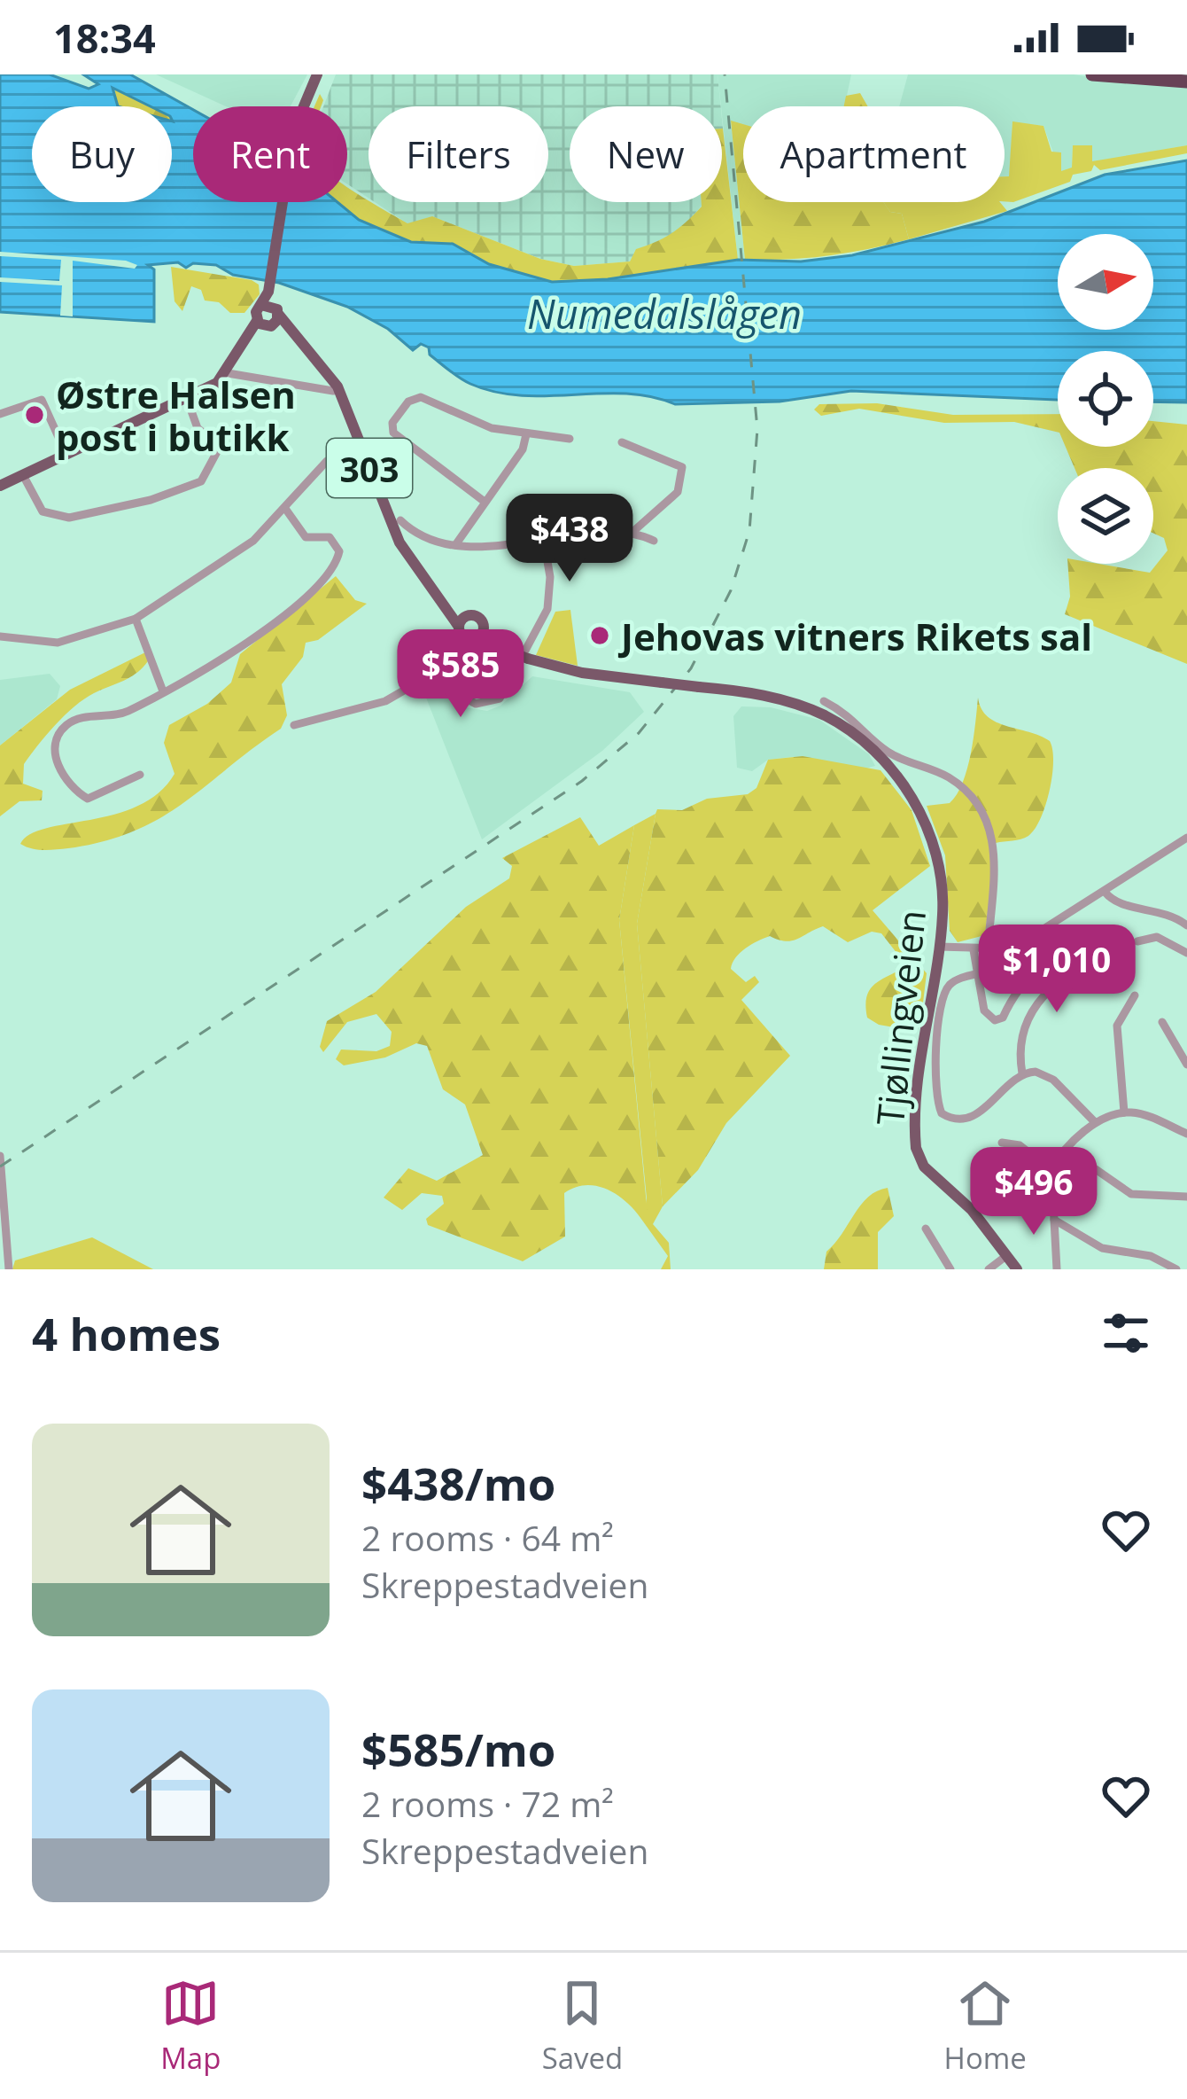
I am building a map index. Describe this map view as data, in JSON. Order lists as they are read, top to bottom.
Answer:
{
  "streets": {
    "main road": ["303", "Tjøllingveien"]
  },
  "water": ["Numedalslågen"],
  "places": ["Østre Halsen post i butikk", "Jehovas vitners Rikets sal"],
  "north": "right",
  "page": {
    "status": "18:34",
    "chip": [
      "Buy",
      "Rent",
      "Filters",
      "New",
      "Apartment"
    ],
    "price": [
      "$438",
      "$585",
      "$1,010",
      "$496"
    ],
    "heading": "4 homes",
    "list": [
      {
        "name": "$438/mo",
        "note": "2 rooms · 64 m² · Skreppestadveien"
      },
      {
        "name": "$585/mo",
        "note": "2 rooms · 72 m² · Skreppestadveien"
      }
    ],
    "tabs": ["Map", "Saved", "Home"]
  }
}
